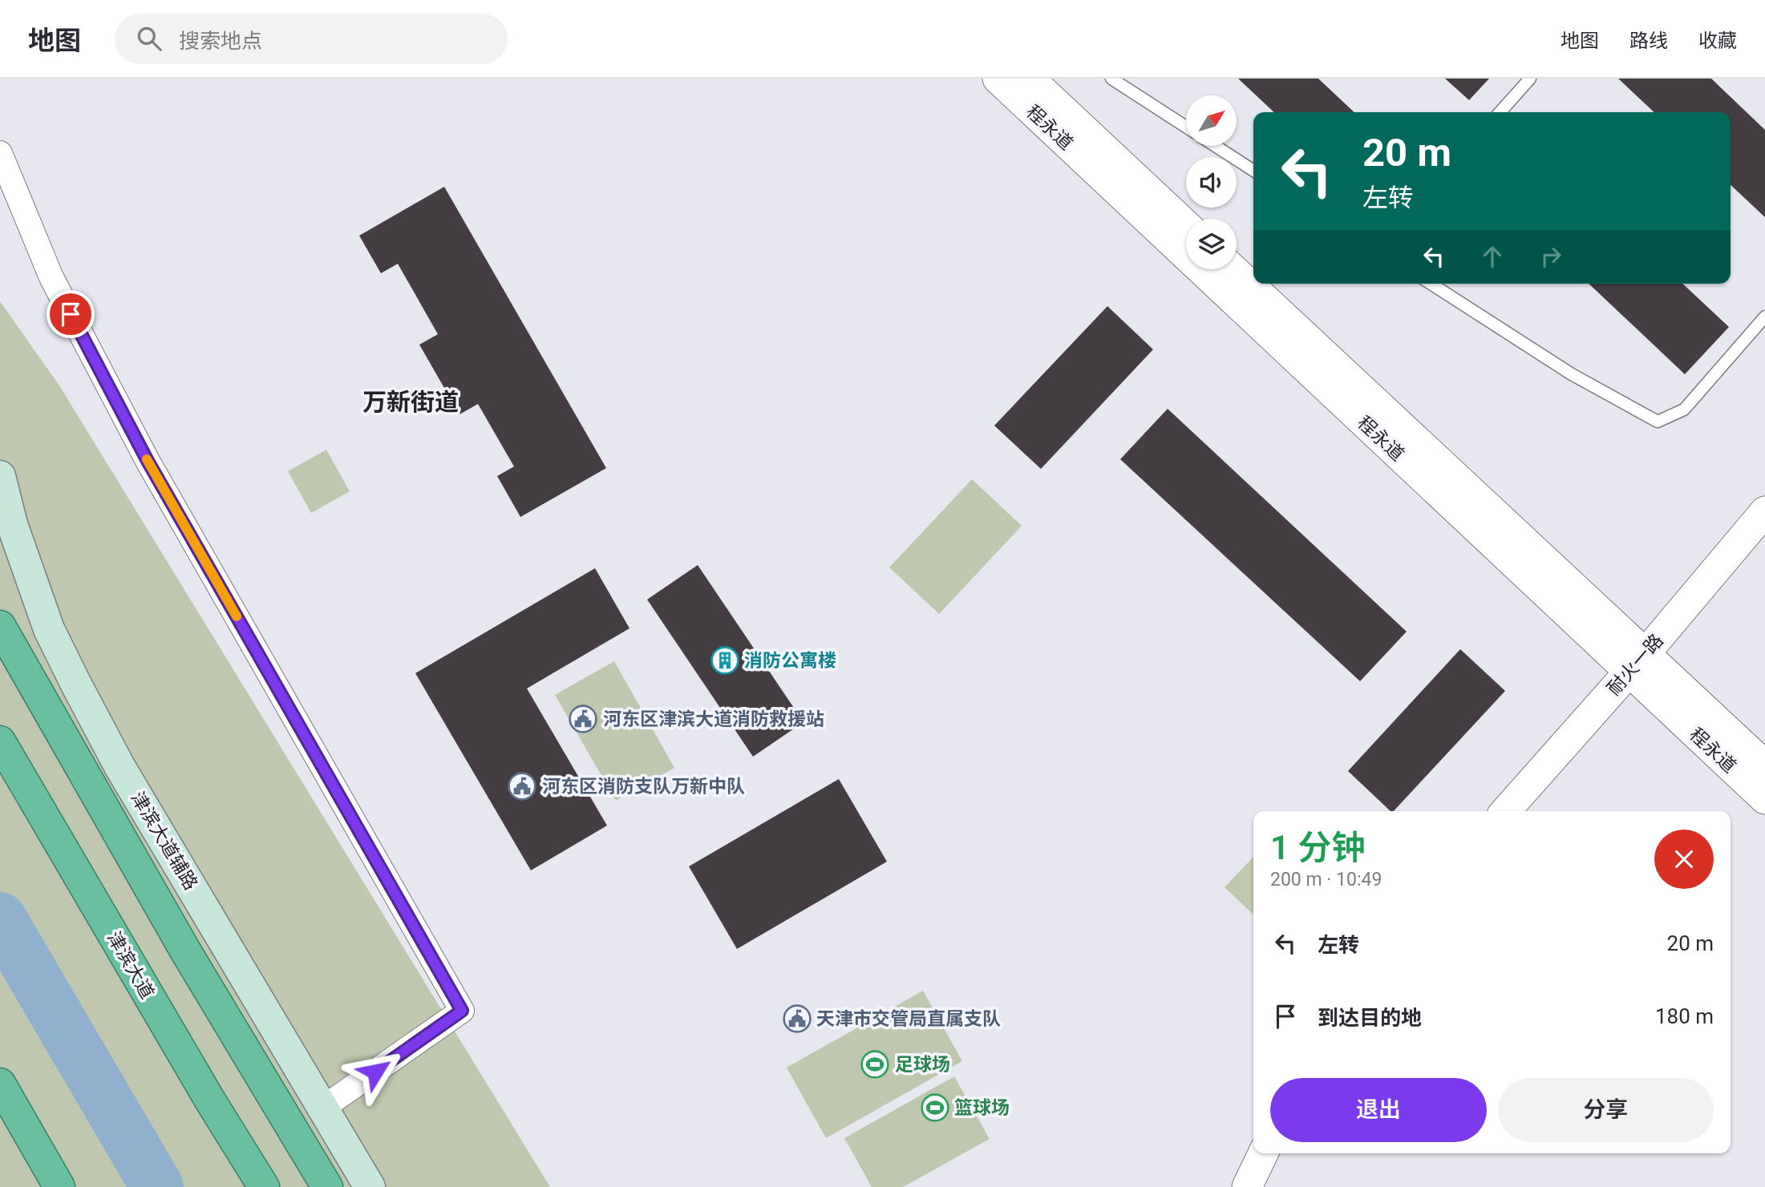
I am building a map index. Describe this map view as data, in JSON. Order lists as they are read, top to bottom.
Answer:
{
  "streets": {
    "highway": ["津滨大道"],
    "main road": ["津滨大道辅路"],
    "street": ["程永道", "耐火一路"]
  },
  "crossings": [
    ["程永道", "耐火一路"]
  ],
  "districts": ["万新街道"],
  "places": {
    "building": ["消防公寓楼"],
    "public building": ["河东区津滨大道消防救援站", "河东区消防支队万新中队", "天津市交管局直属支队"],
    "sports": ["足球场", "篮球场"]
  },
  "north": "top right",
  "page": {
    "header": "地图",
    "search": "搜索地点",
    "nav": ["地图", "路线", "收藏"],
    "turn": ["20 m", "左转"],
    "heading": ["1 分钟", "200 m · 10:49"],
    "list": [
      {
        "name": "左转",
        "value": "20 m"
      },
      {
        "name": "到达目的地",
        "value": "180 m"
      }
    ],
    "buttons": ["退出", "分享"]
  }
}
